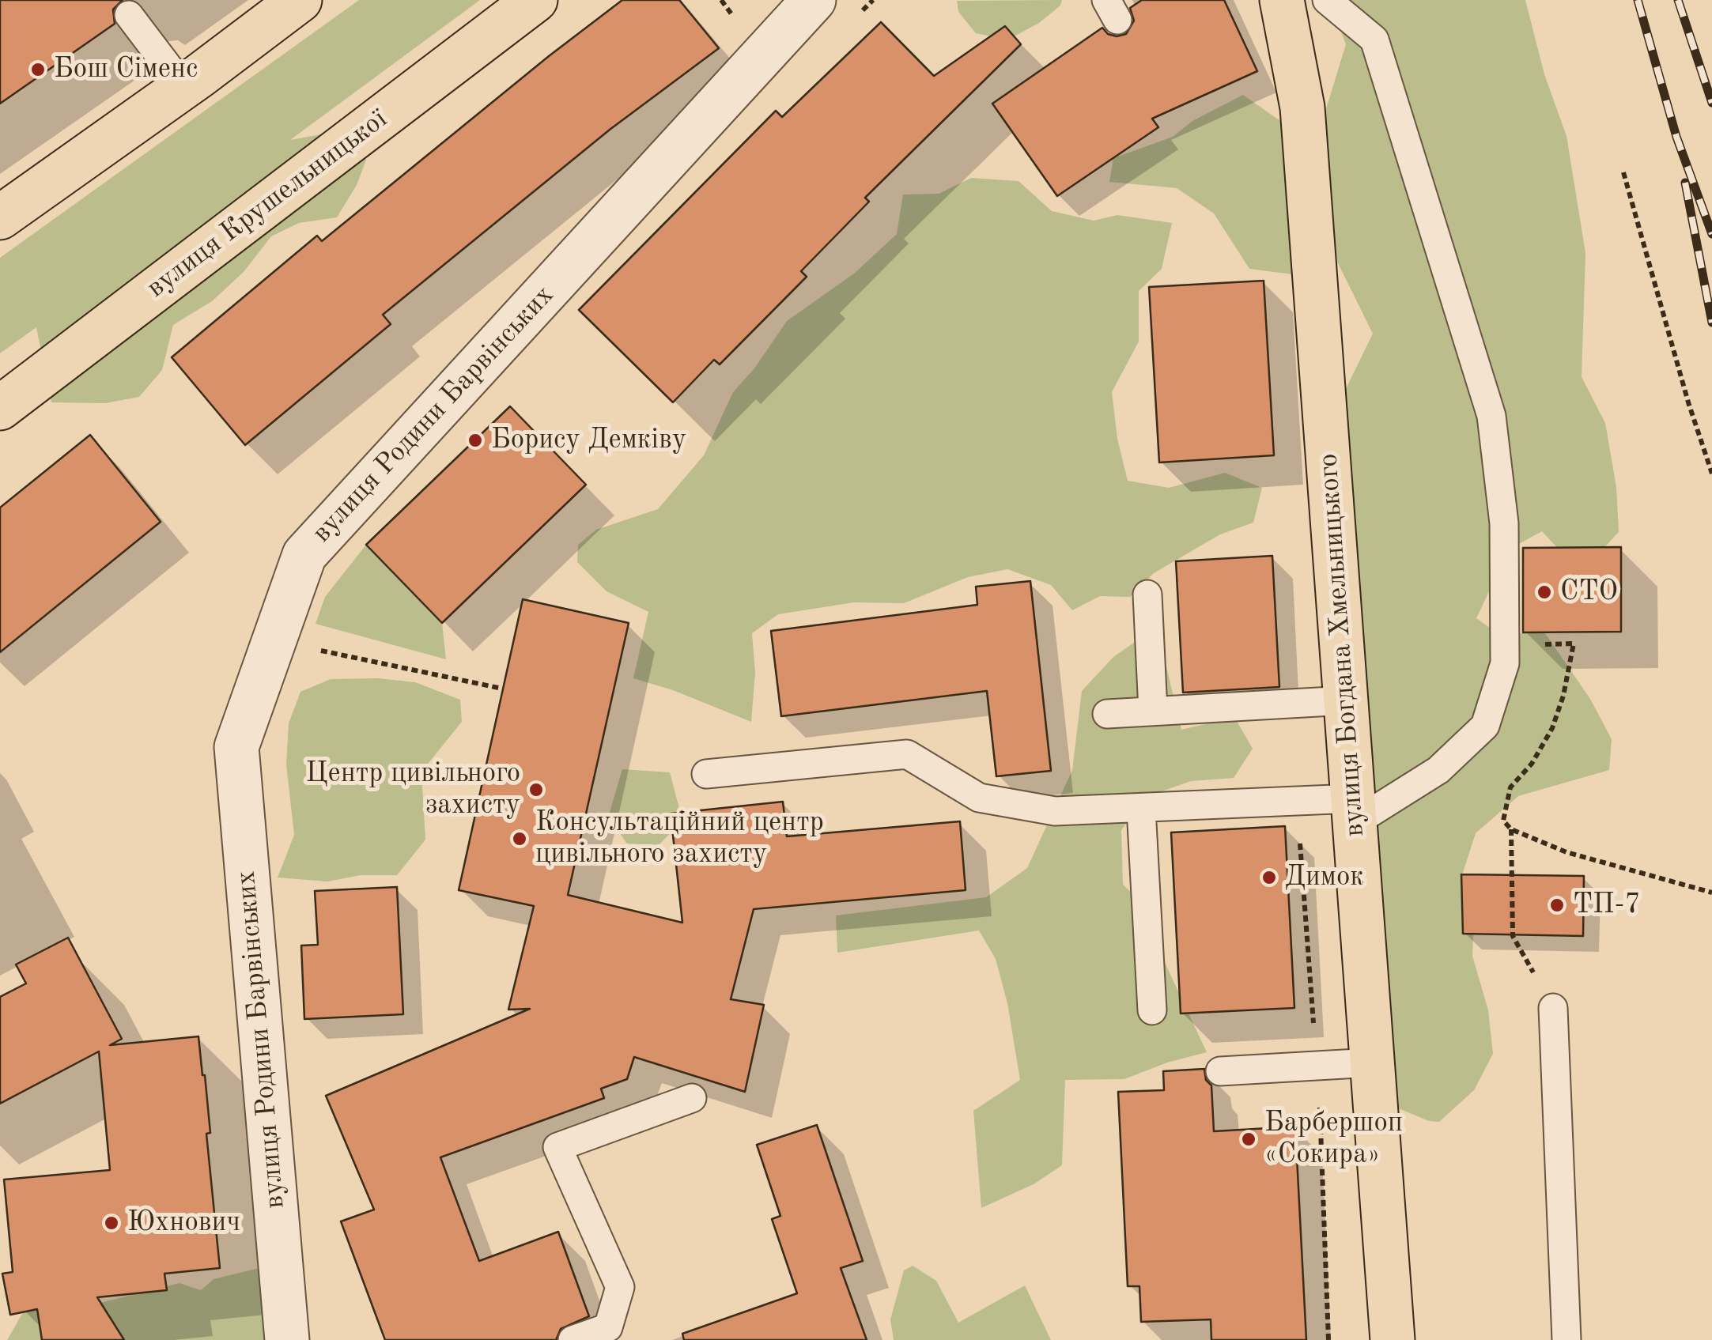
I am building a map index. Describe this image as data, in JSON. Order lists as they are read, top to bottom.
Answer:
{
  "streets": {
    "main road": ["вулиця Крушельницької", "вулиця Богдана Хмельницького"],
    "street": ["вулиця Родини Барвінських"]
  },
  "places": [
    "Бош Сіменс",
    "Борису Демківу",
    "СТО",
    "Центр цивільного захисту",
    "Консультаційний центр цивільного захисту",
    "Димок",
    "ТП-7",
    "Барбершоп «Сокира»",
    "Юхнович"
  ]
}
